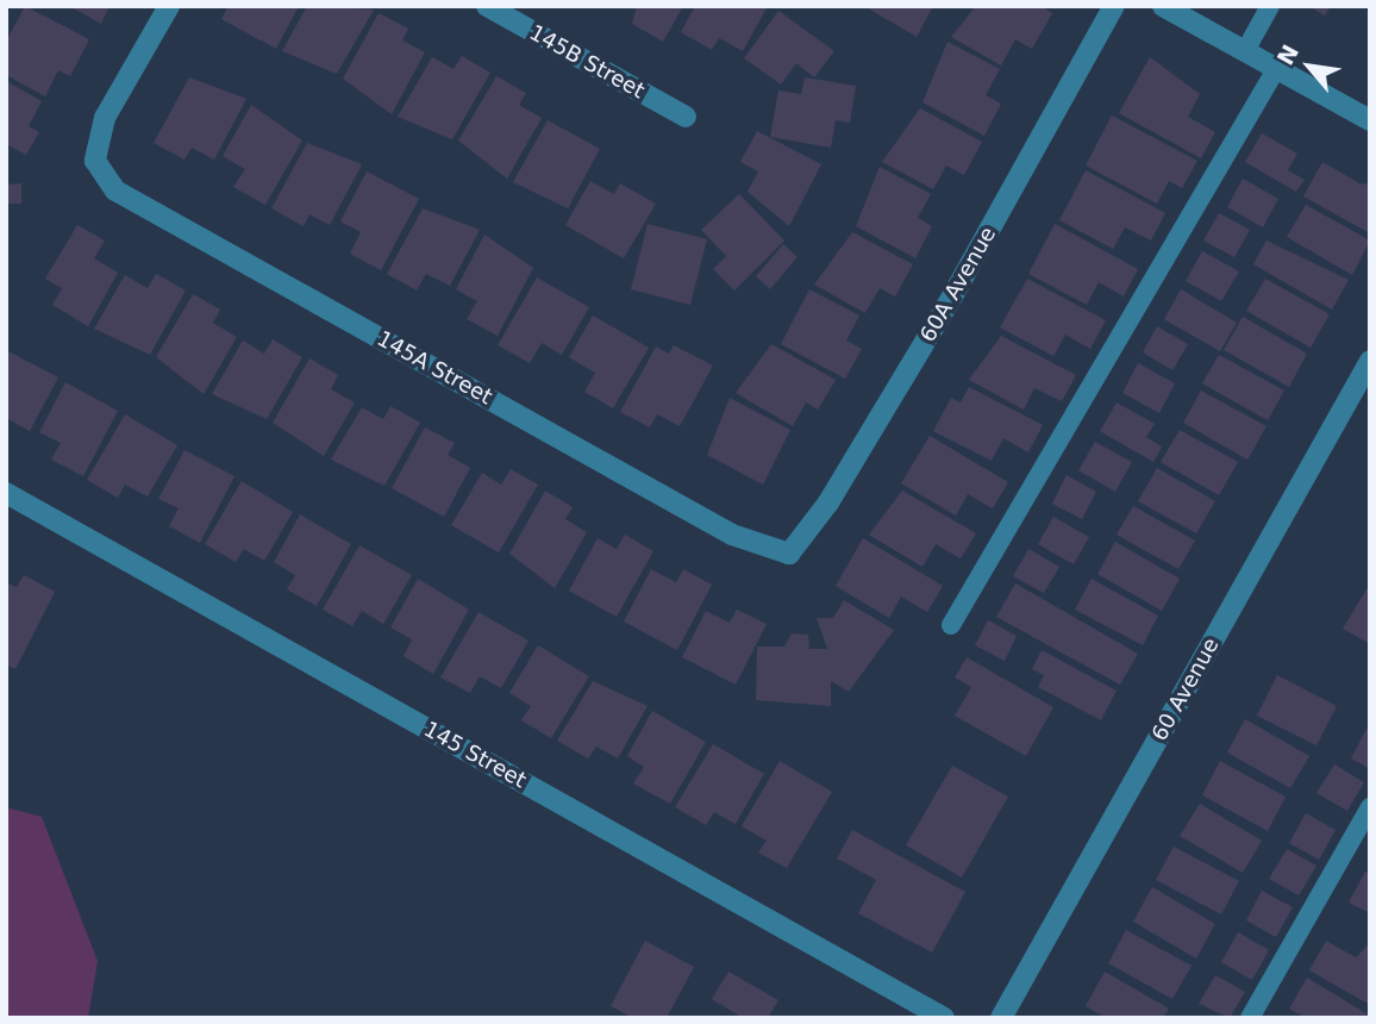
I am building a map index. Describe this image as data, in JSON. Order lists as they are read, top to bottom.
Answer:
{
  "streets": {
    "street": [
      "145B Street",
      "60A Avenue",
      "145A Street",
      "60 Avenue",
      "145 Street"
    ]
  },
  "crossings": [
    ["60A Avenue", "145A Street"]
  ],
  "north": "top left"
}
